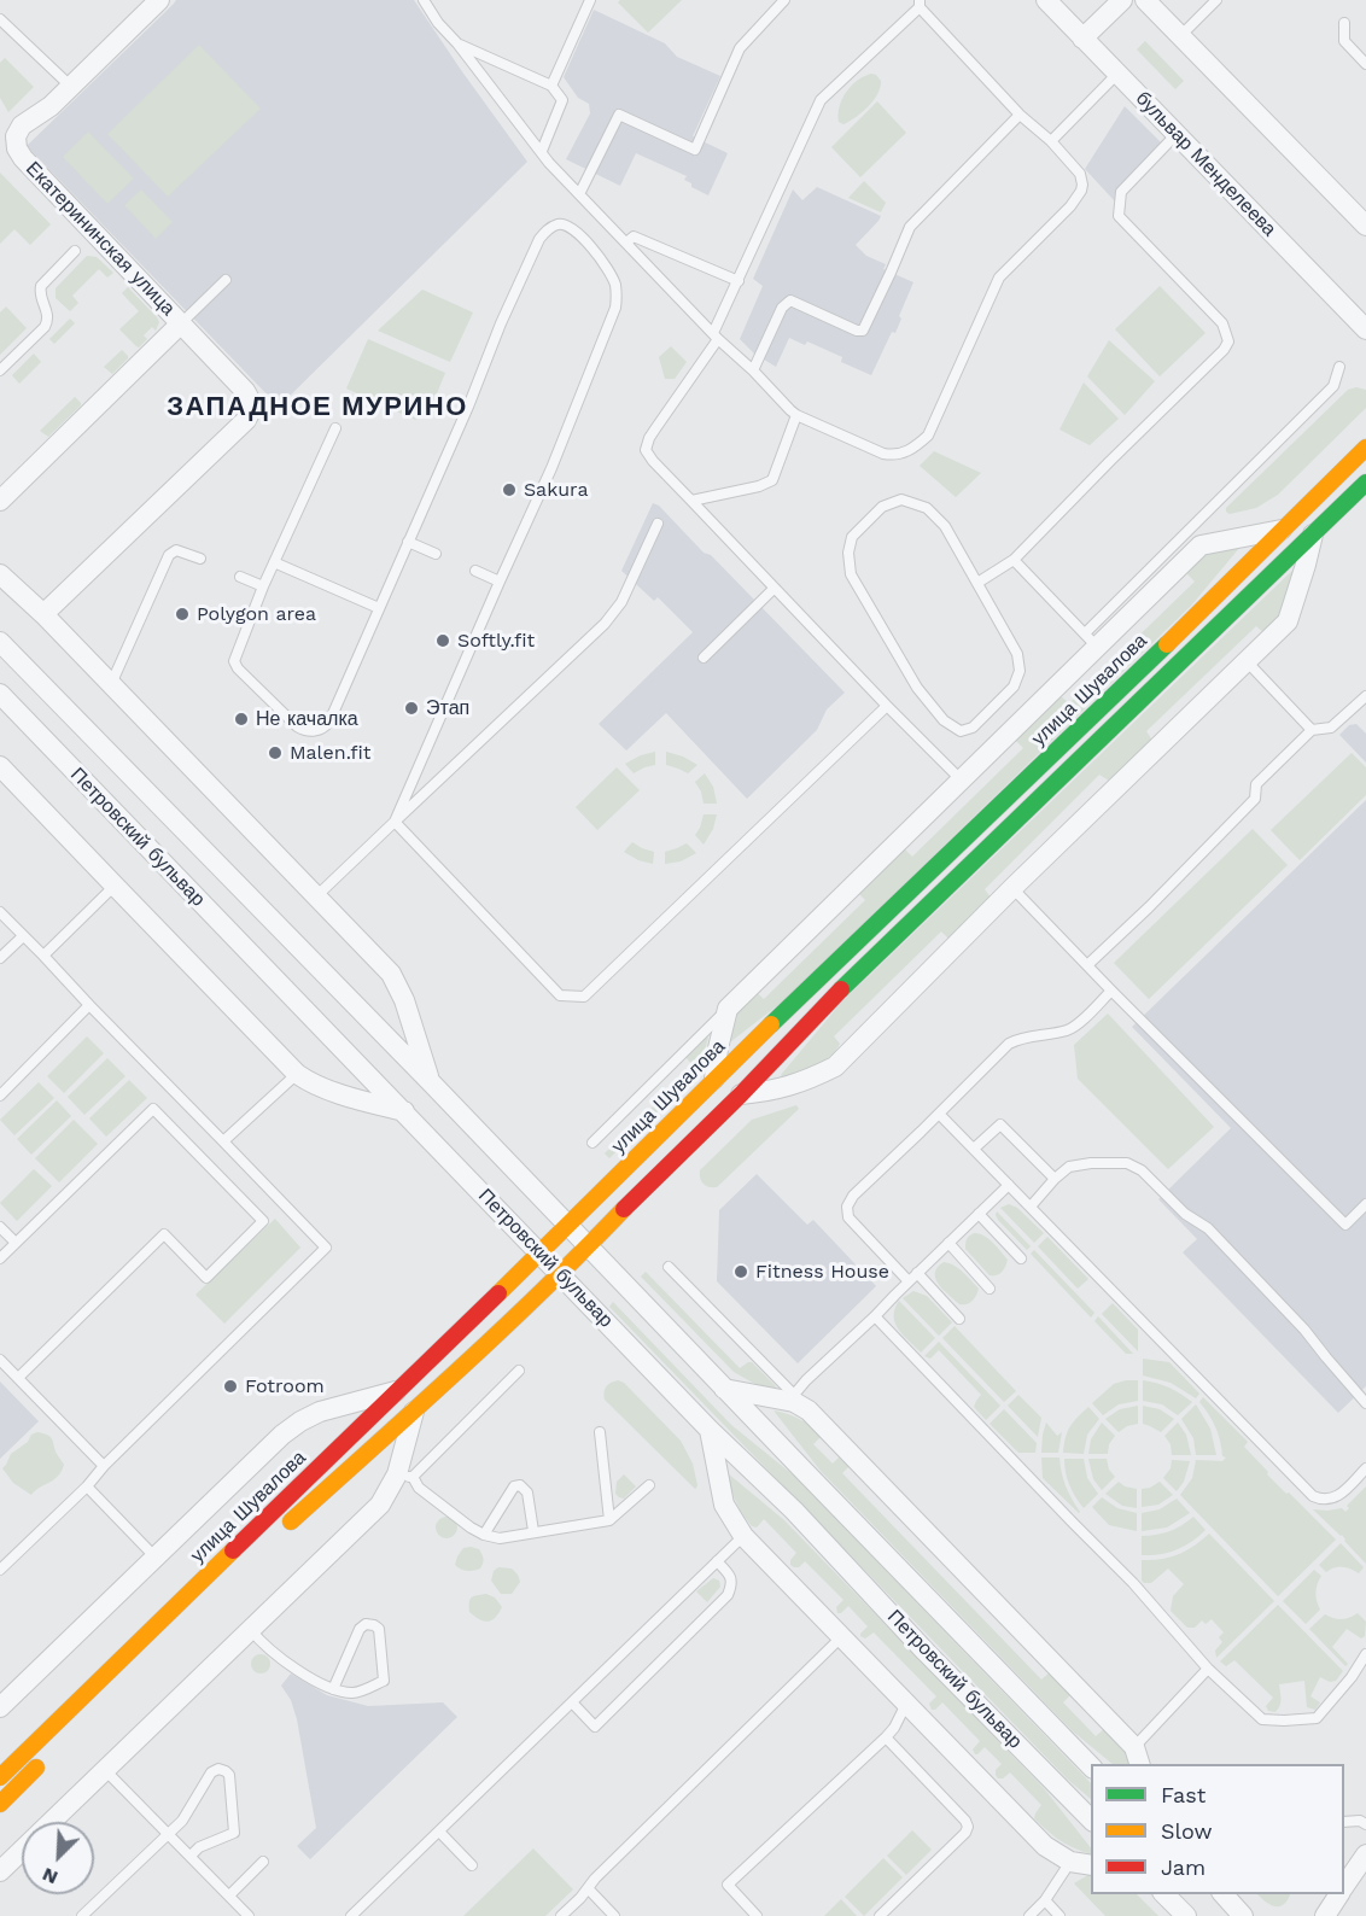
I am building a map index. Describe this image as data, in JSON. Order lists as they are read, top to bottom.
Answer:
{
  "streets": {
    "street": [
      "бульвар Менделеева",
      "Екатерининская улица",
      "улица Шувалова",
      "Петровский бульвар"
    ]
  },
  "crossings": [
    ["улица Шувалова", "Петровский бульвар"]
  ],
  "districts": ["ЗАПАДНОЕ МУРИНО"],
  "places": [
    "Sakura",
    "Polygon area",
    "Softly.fit",
    "Этап",
    "Не качалка",
    "Malen.fit",
    "Fitness House",
    "Fotroom"
  ],
  "legend": ["Fast", "Slow", "Jam"],
  "north": "bottom left"
}
